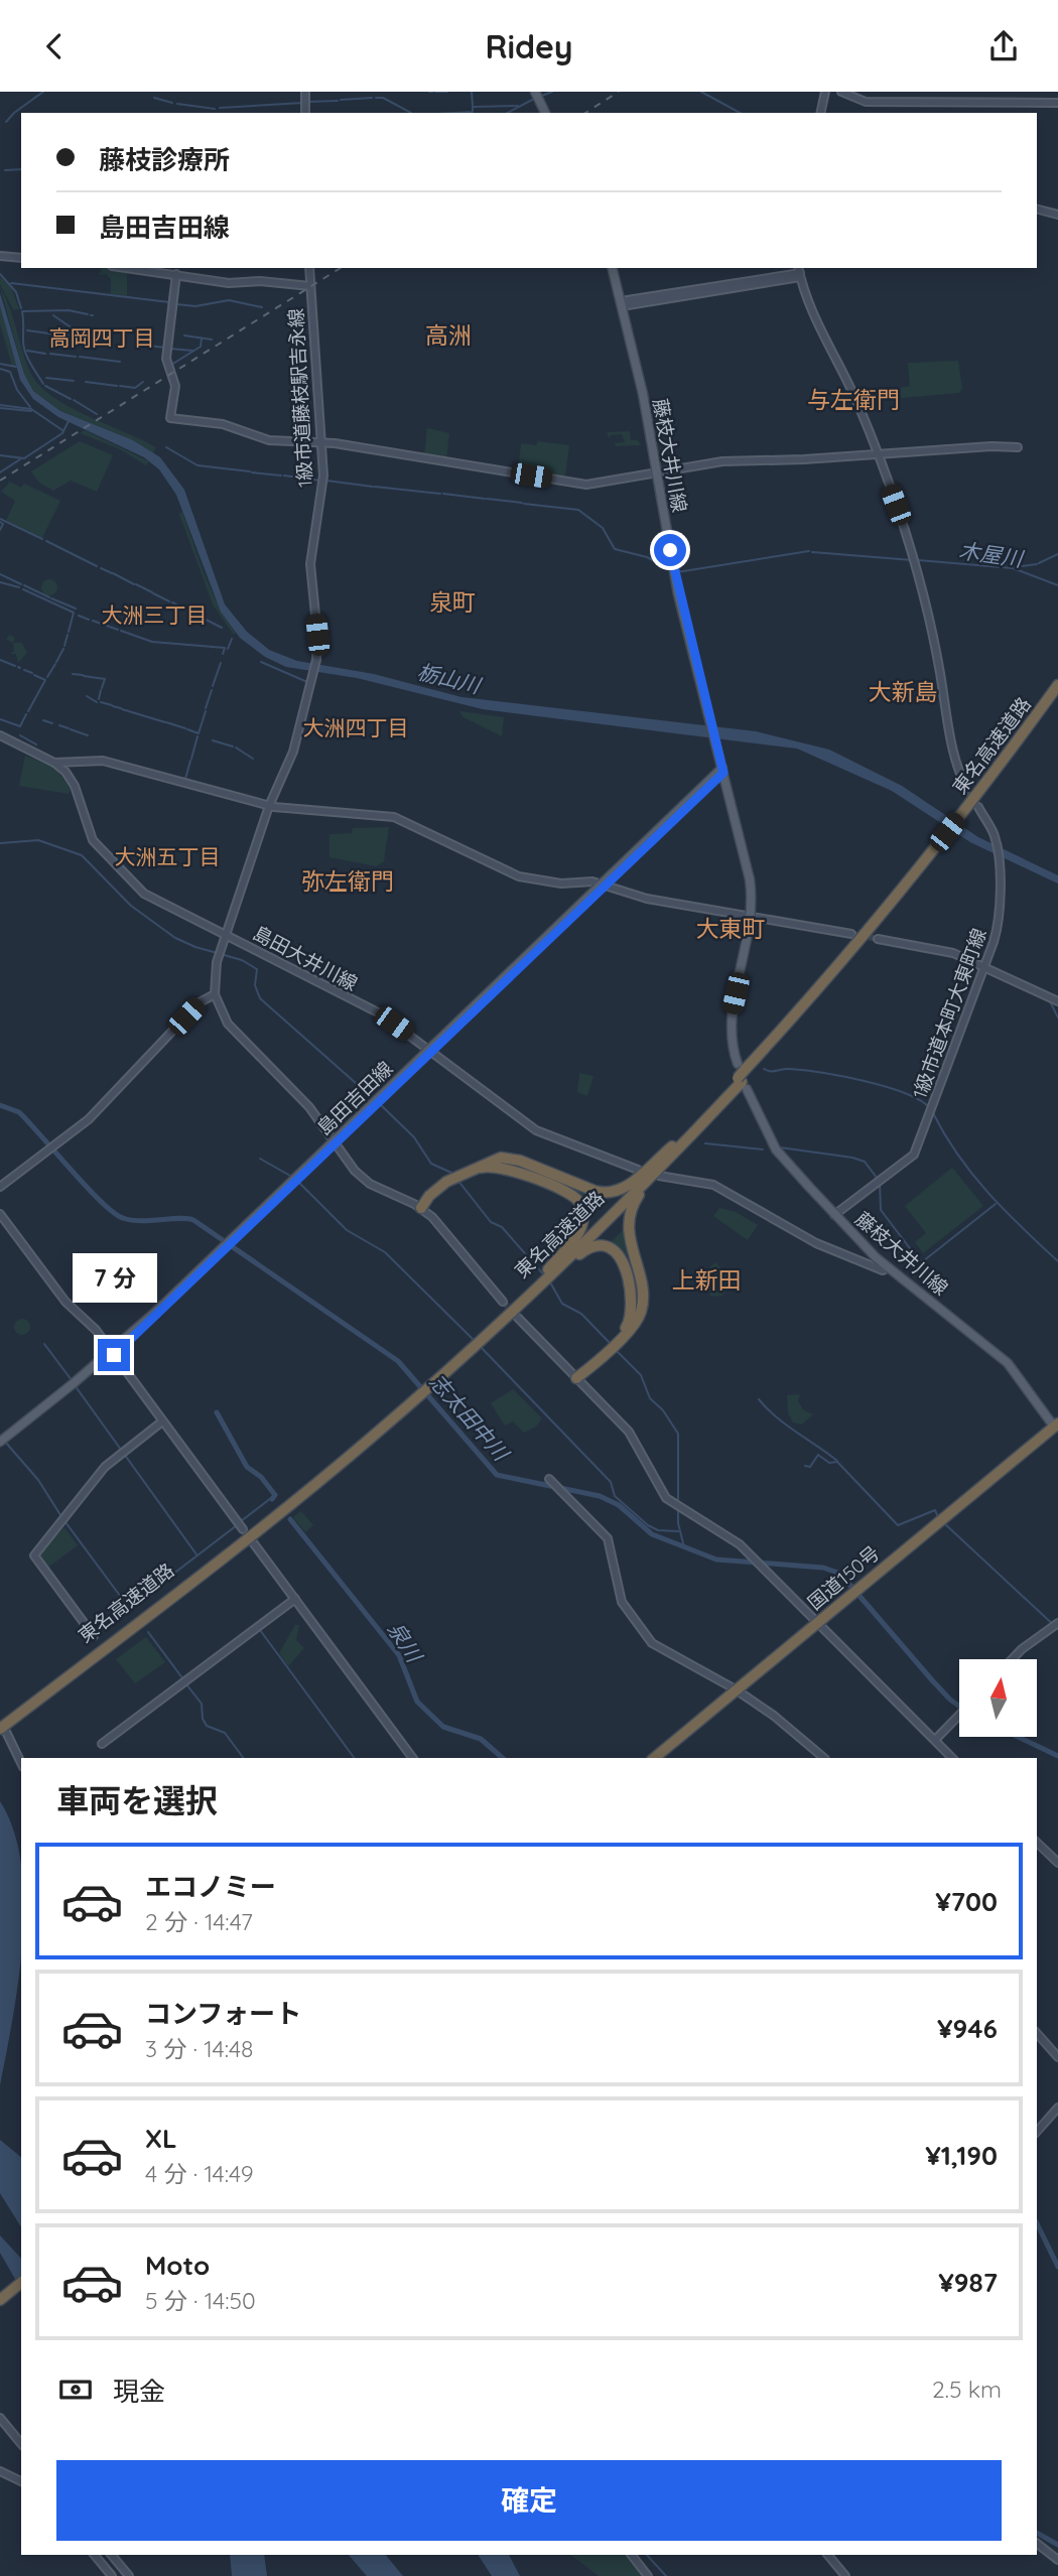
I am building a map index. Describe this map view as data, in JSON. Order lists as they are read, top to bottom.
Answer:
{
  "streets": {
    "highway": ["東名高速道路", "国道150号"],
    "main road": ["藤枝大井川線", "島田吉田線"],
    "street": ["1級市道藤枝駅吉永線", "島田大井川線", "1級市道本町大東町線"]
  },
  "crossings": [
    ["1級市道藤枝駅吉永線", "島田大井川線"],
    ["藤枝大井川線", "東名高速道路"],
    ["藤枝大井川線", "1級市道本町大東町線"],
    ["藤枝大井川線", "島田吉田線"],
    ["藤枝大井川線", "国道150号"],
    ["島田大井川線", "島田吉田線"]
  ],
  "districts": [
    "高洲",
    "高岡四丁目",
    "与左衛門",
    "泉町",
    "大洲三丁目",
    "大新島",
    "大洲四丁目",
    "大洲五丁目",
    "弥左衛門",
    "大東町",
    "上新田"
  ],
  "water": [
    "木屋川",
    "栃山川",
    "志太田中川",
    "泉川"
  ],
  "north": "top",
  "page": {
    "header": "Ridey",
    "banner": ["藤枝診療所", "島田吉田線"],
    "bubble": "7 分",
    "heading": "車両を選択",
    "list": [
      {
        "name": "エコノミー",
        "note": "2 分 · 14:47",
        "value": "¥700"
      },
      {
        "name": "コンフォート",
        "note": "3 分 · 14:48",
        "value": "¥946"
      },
      {
        "name": "XL",
        "note": "4 分 · 14:49",
        "value": "¥1,190"
      },
      {
        "name": "Moto",
        "note": "5 分 · 14:50",
        "value": "¥987"
      }
    ],
    "pay": ["現金", "2.5 km"],
    "buttons": "確定"
  }
}
